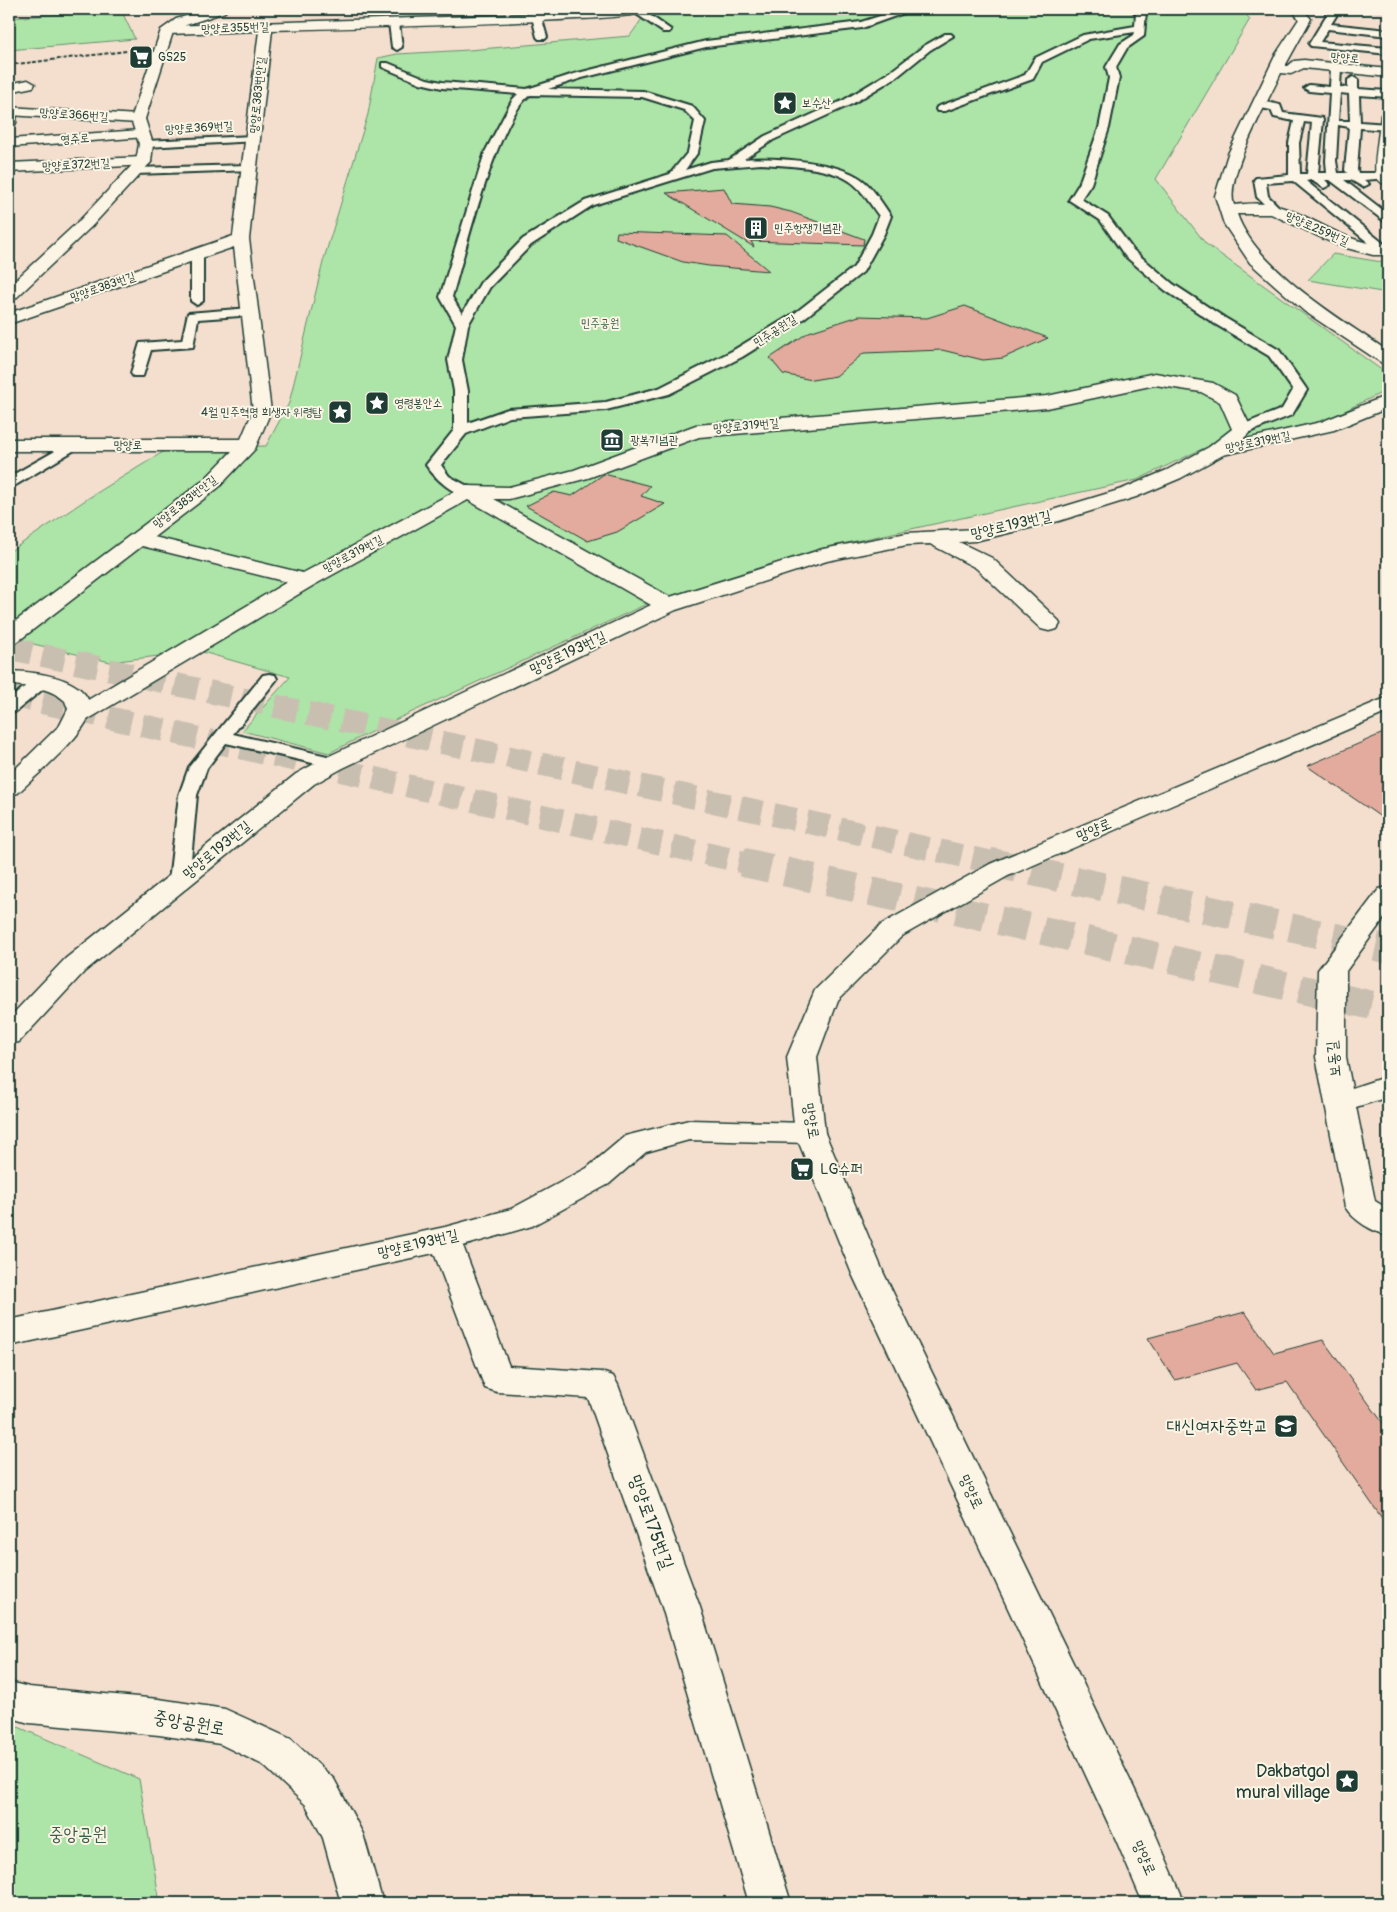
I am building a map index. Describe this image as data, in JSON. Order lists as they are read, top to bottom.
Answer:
{
  "streets": {
    "street": [
      "망양로355번길",
      "망양로",
      "망양로383번안길",
      "망양로366번길",
      "영주로",
      "망양로372번길",
      "망양로259번길",
      "망양로383번길",
      "망양로319번길",
      "망양로193번길",
      "보동길",
      "망양로175번길",
      "중앙공원로"
    ],
    "lane": ["망양로369번길", "민주공원길"]
  },
  "crossings": [
    ["망양로355번길", "망양로383번안길"],
    ["망양로", "망양로383번안길"],
    ["망양로", "망양로193번길"],
    ["망양로383번안길", "망양로369번길"],
    ["망양로383번안길", "망양로383번길"],
    ["망양로366번길", "망양로369번길"],
    ["망양로366번길", "영주로"],
    ["망양로369번길", "영주로"],
    ["민주공원길", "망양로319번길"],
    ["망양로319번길", "망양로193번길"],
    ["망양로193번길", "망양로175번길"]
  ],
  "parks": ["민주공원", "중앙공원"],
  "places": {
    "supermarket": ["GS25", "LG슈퍼"],
    "place": [
      "보수산",
      "영령봉안소",
      "4월 민주혁명 희생자 위령탑",
      "Dakbatgol mural village"
    ],
    "building": ["민주항쟁기념관"],
    "museum": ["광복기념관"],
    "school or university": ["대신여자중학교"]
  }
}
